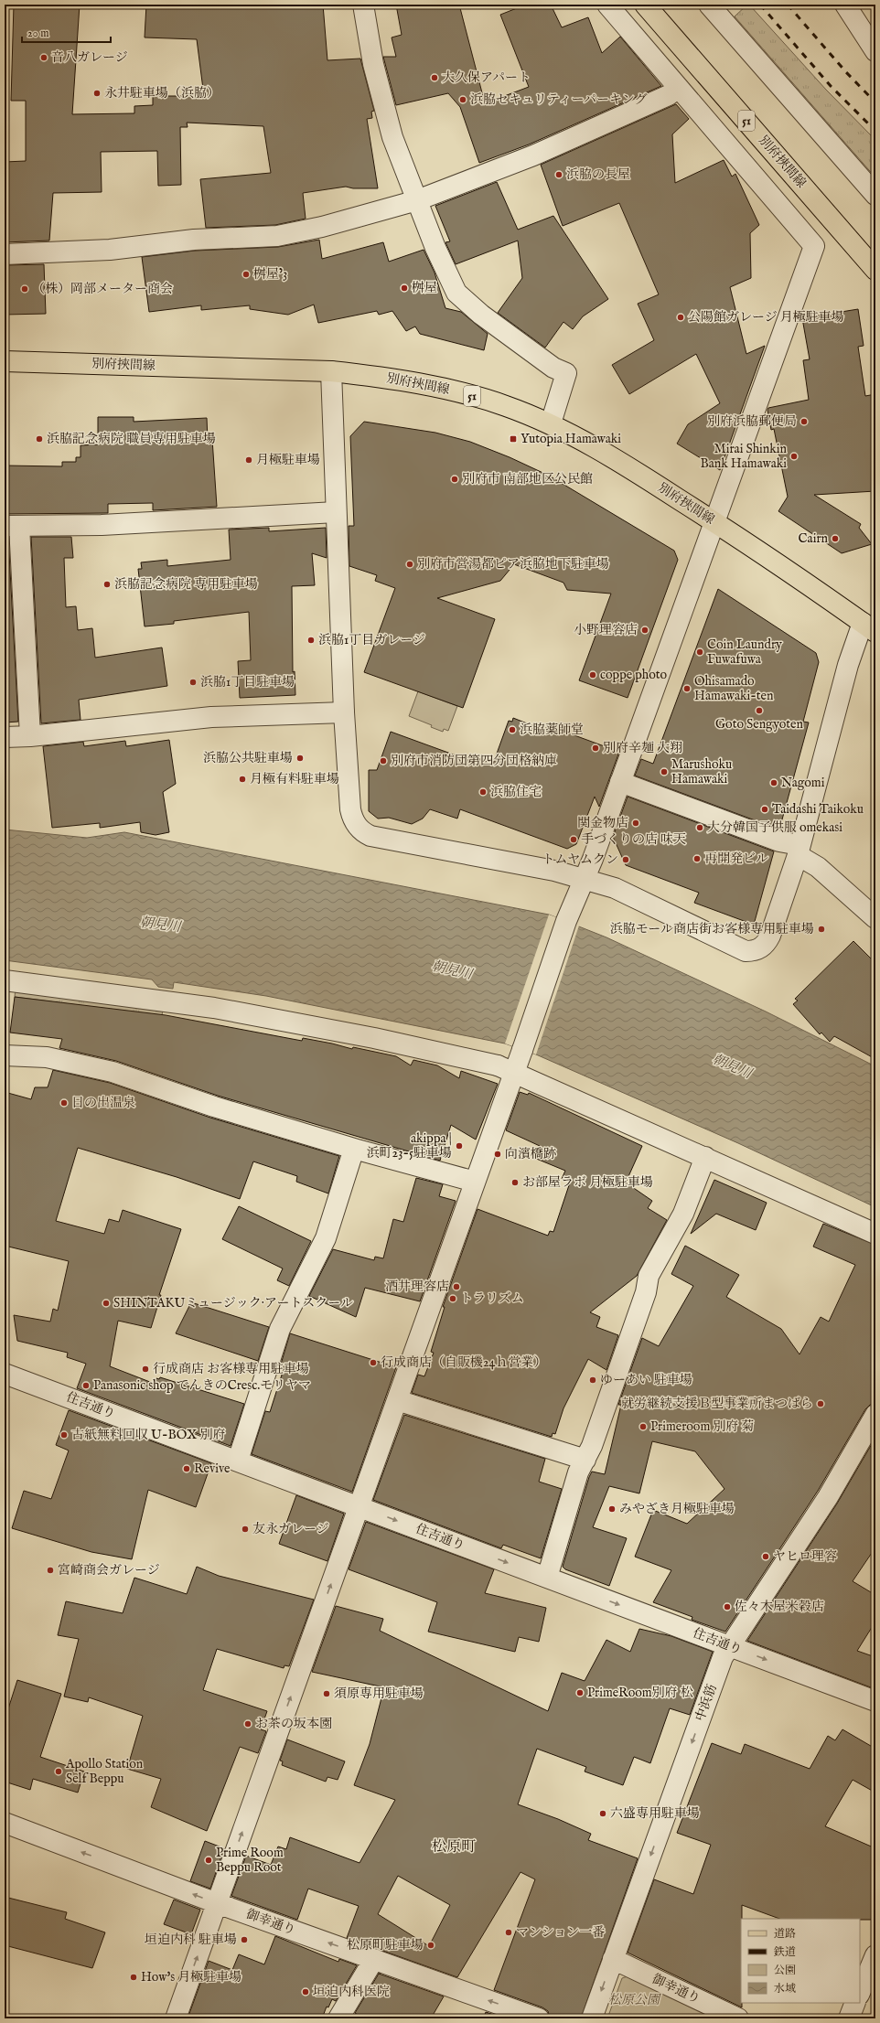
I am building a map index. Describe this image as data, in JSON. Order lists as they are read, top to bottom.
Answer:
{
  "streets": {
    "main road": ["51", "別府挾間線"],
    "street": ["住吉通り", "中浜筋", "御幸通り"]
  },
  "crossings": [
    ["住吉通り", "中浜筋"],
    ["中浜筋", "御幸通り"]
  ],
  "one_way": ["中浜筋", "御幸通り"],
  "districts": ["松原町"],
  "water": ["朝見川"],
  "parks": ["松原公園"],
  "places": {
    "other": [
      "音八ガレージ",
      "大久保アパート",
      "永井駐車場（浜脇）",
      "浜脇セキュリティーパーキング",
      "浜脇の長屋",
      "桝屋’3",
      "桝屋",
      "（株）岡部メーター商会",
      "公陽館ガレージ 月極駐車場",
      "別府浜脇郵便局",
      "浜脇記念病院 職員専用駐車場",
      "Mirai Shinkin Bank Hamawaki",
      "月極駐車場",
      "別府市 南部地区公民館",
      "Cairn",
      "別府市営湯都ピア浜脇地下駐車場",
      "浜脇記念病院 専用駐車場",
      "小野理容店",
      "浜脇1丁目ガレージ",
      "Coin Laundry Fuwafuwa",
      "coppe photo",
      "浜脇1丁目駐車場",
      "Ohisamado Hamawaki-ten",
      "Goto Sengyoten",
      "浜脇薬師堂",
      "別府辛麺 大翔",
      "浜脇公共駐車場",
      "別府市消防団第四分団格納庫",
      "Marushoku Hamawaki",
      "月極有料駐車場",
      "Nagomi",
      "浜脇住宅",
      "Taidashi Taikoku",
      "関金物店",
      "大分韓国子供服 omekasi",
      "手づくりの店 味天",
      "再開発ビル",
      "トムヤムクン",
      "浜脇モール商店街お客様専用駐車場",
      "日の出温泉",
      "akippa | 浜町23-5駐車場",
      "向濱橋跡",
      "お部屋ラボ 月極駐車場",
      "酒井理容店",
      "トラリズム",
      "SHINTAKUミュージック·アートスクール",
      "行成商店（自販機24ｈ営業）",
      "行成商店 お客様専用駐車場",
      "ゆーあい 駐車場",
      "Panasonic shop でんきのCresc.モリヤマ",
      "就労継続支援Ｂ型事業所まつばら",
      "Primeroom 別府 菊",
      "古紙無料回収 U-BOX 別府",
      "Revive",
      "みやざき月極駐車場",
      "友永ガレージ",
      "ヤヒロ理容",
      "宮崎商会ガレージ",
      "佐々木屋米穀店",
      "PrimeRoom別府 松",
      "須原専用駐車場",
      "お茶の坂本園",
      "Apollo Station Self Beppu",
      "六盛専用駐車場",
      "Prime Room Beppu Root",
      "マンション一番",
      "垣迫内科 駐車場",
      "松原町駐車場",
      "How's 月極駐車場",
      "垣迫内科医院"
    ],
    "transit": ["Yutopia Hamawaki"]
  },
  "legend": [
    "道路",
    "鉄道",
    "公園",
    "水域"
  ],
  "scale_bar": "20 m"
}
